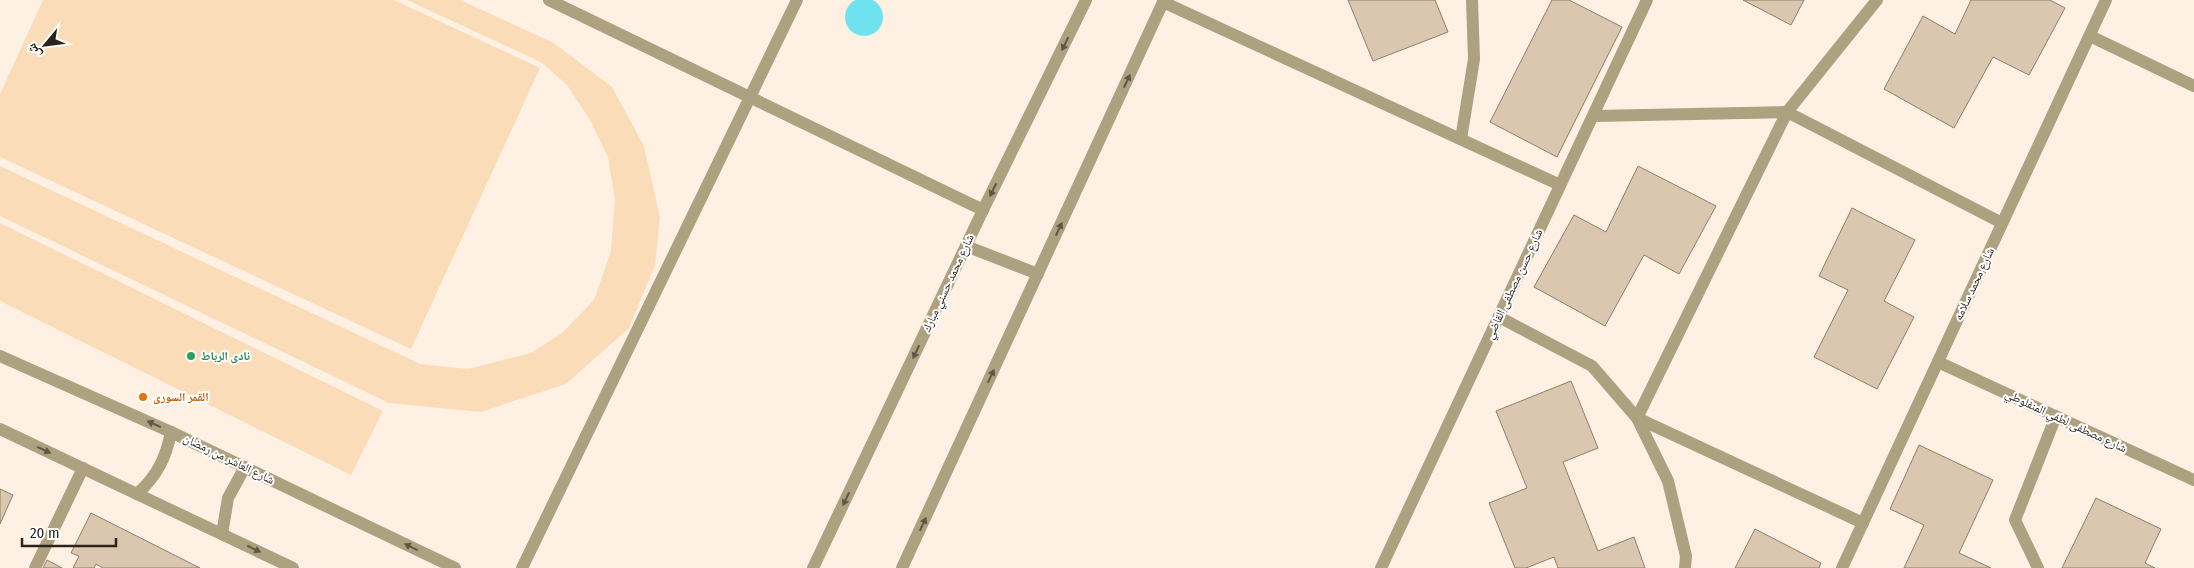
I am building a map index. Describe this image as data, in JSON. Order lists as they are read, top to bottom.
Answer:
{
  "streets": {
    "street": [
      "شارع محمد حسني مبارك",
      "شارع حسن مصطفى القاضي",
      "شارع محمد سلامه",
      "شارع مصطفى لطفي المنفلوطي",
      "شارع العاشر من رمضان"
    ]
  },
  "crossings": [
    ["شارع محمد سلامه", "شارع مصطفى لطفي المنفلوطي"]
  ],
  "places": ["نادى الرباط", "القمر السورى"],
  "scale_bar": "20 m",
  "north": "bottom left"
}
